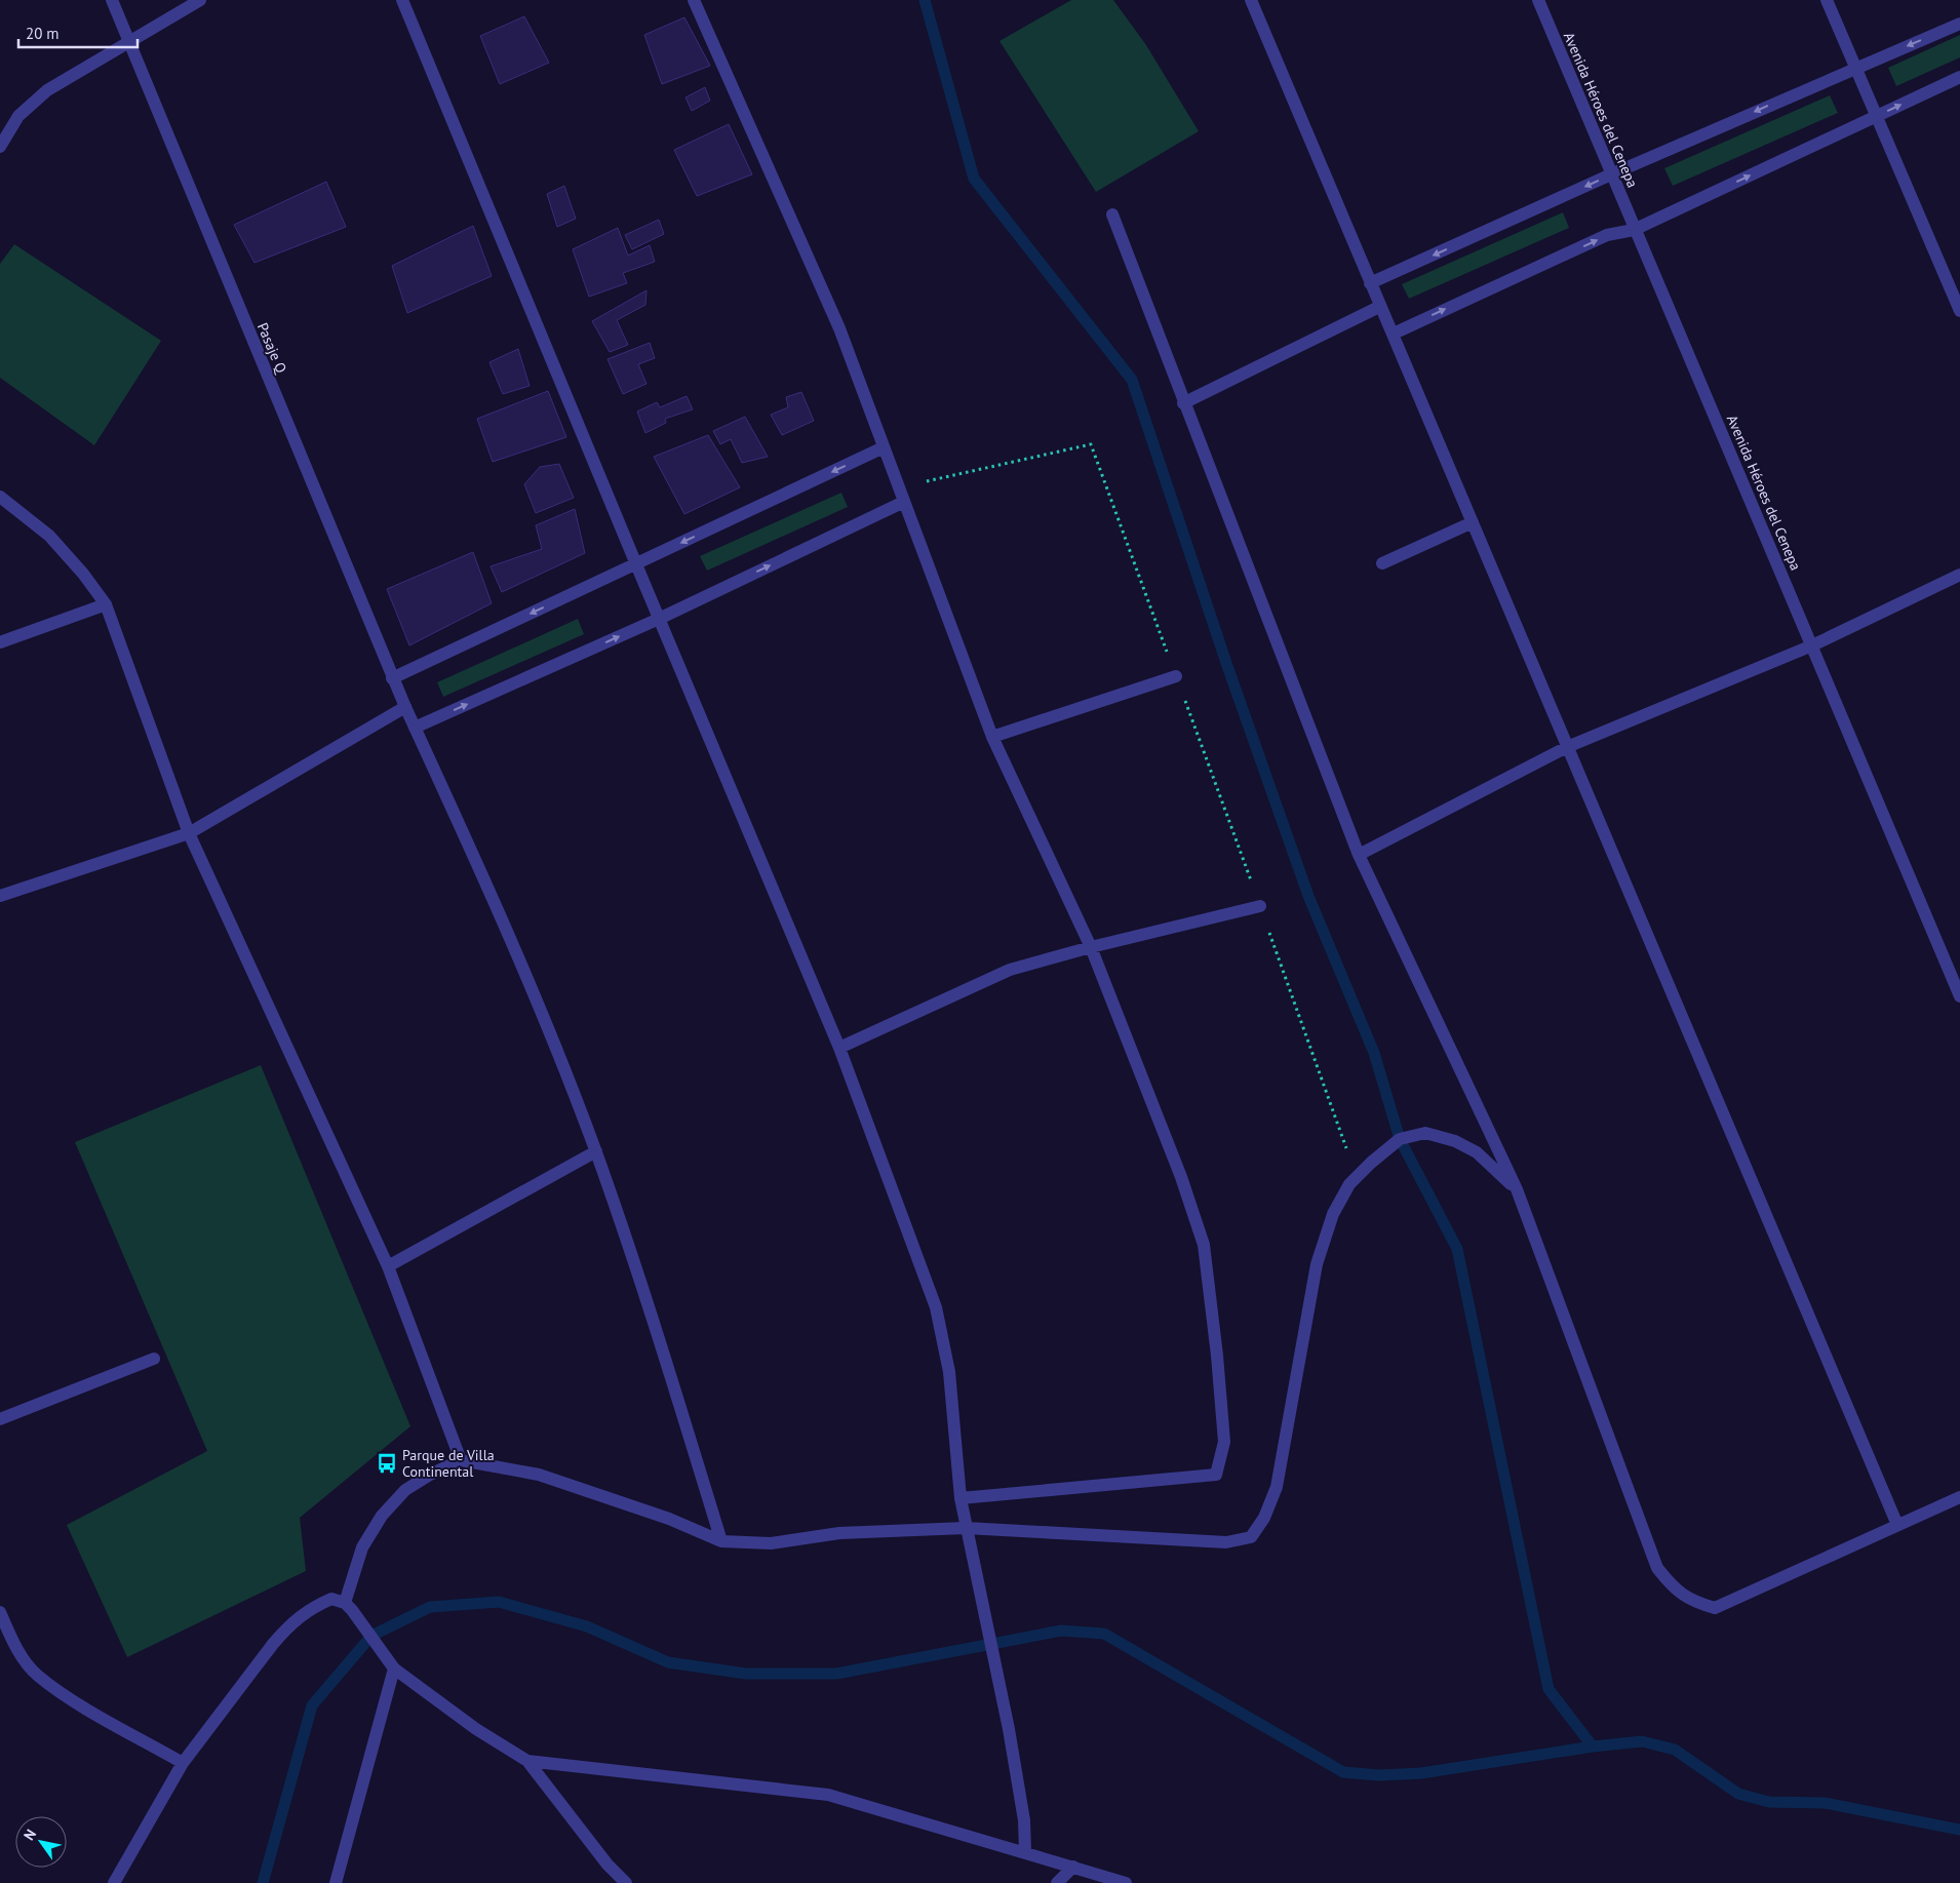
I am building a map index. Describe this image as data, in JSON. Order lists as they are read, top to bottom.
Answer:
{
  "streets": {
    "street": ["Avenida Héroes del Cenepa", "Pasaje Q"]
  },
  "places": {
    "bus stop": ["Parque de Villa Continental"]
  },
  "scale_bar": "20 m",
  "north": "top left"
}
